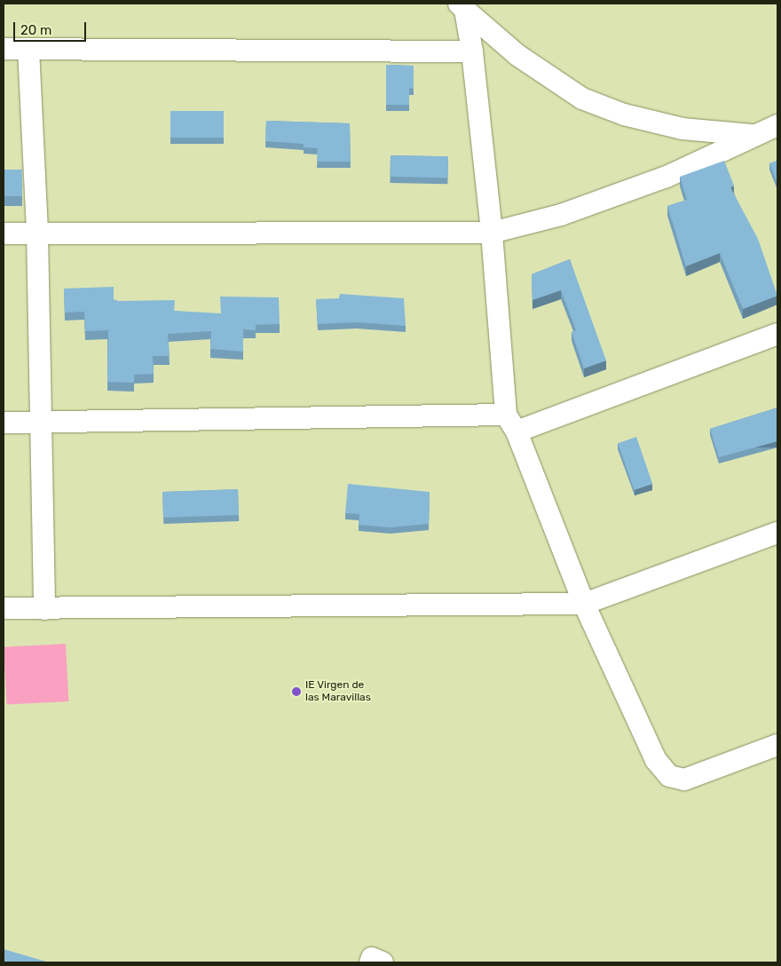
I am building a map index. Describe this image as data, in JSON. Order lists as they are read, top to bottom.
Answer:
{
  "places": ["IE Virgen de las Maravillas"],
  "scale_bar": "20 m"
}
